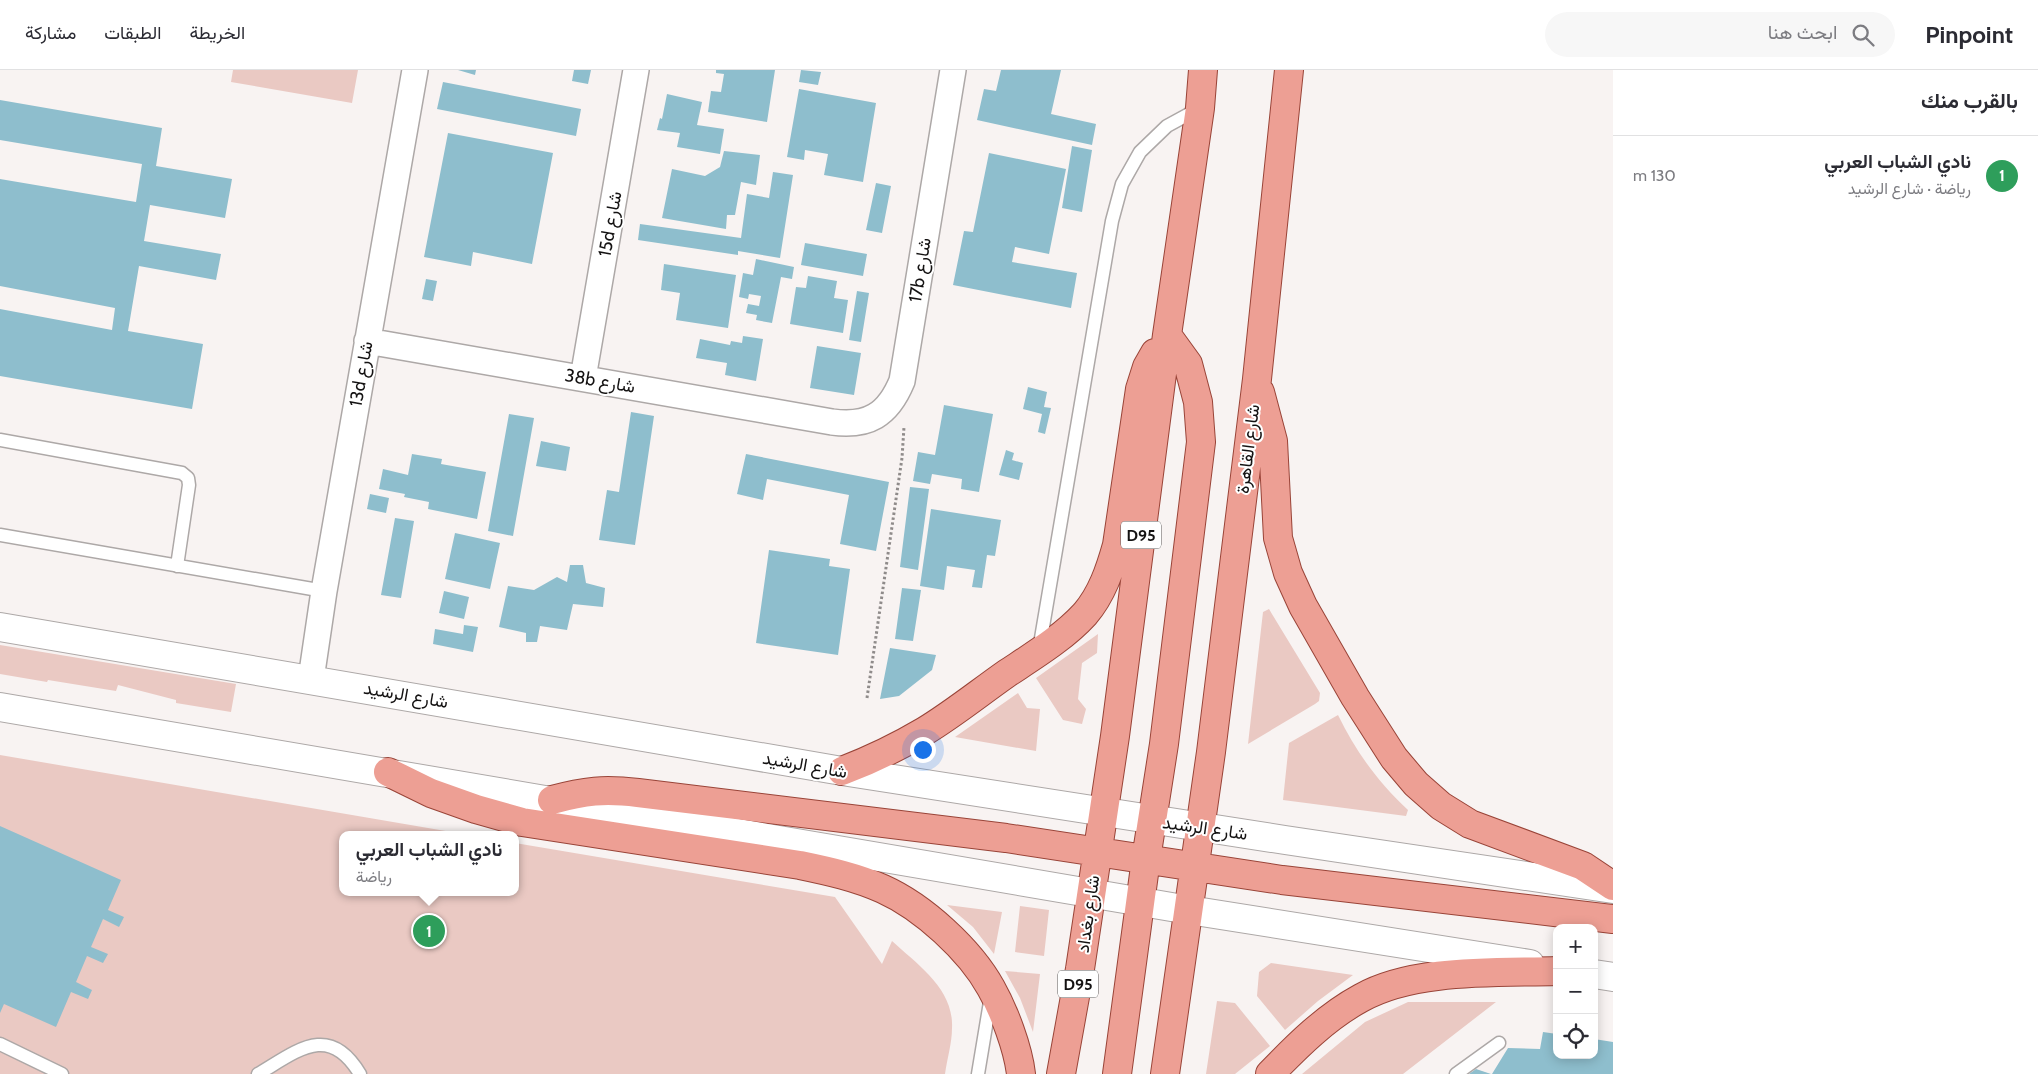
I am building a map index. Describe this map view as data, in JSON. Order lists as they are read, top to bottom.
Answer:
{
  "streets": {
    "main road": [
      "شارع القاهرة",
      "D95",
      "شارع الرشيد",
      "شارع بغداد"
    ],
    "street": [
      "15d شارع",
      "17b شارع",
      "13d شارع",
      "38b شارع"
    ]
  },
  "crossings": [
    ["15d شارع", "38b شارع"],
    ["17b شارع", "38b شارع"],
    ["13d شارع", "38b شارع"],
    ["13d شارع", "شارع الرشيد"],
    ["شارع القاهرة", "شارع الرشيد"],
    ["D95", "شارع الرشيد"],
    ["D95", "شارع بغداد"],
    ["شارع الرشيد", "شارع بغداد"]
  ],
  "page": {
    "header": "Pinpoint",
    "search": "ابحث هنا",
    "nav": ["الخريطة", "الطبقات", "مشاركة"],
    "heading": "بالقرب منك",
    "list": [
      {
        "mark": "1",
        "name": "نادي الشباب العربي",
        "note": "رياضة · شارع الرشيد",
        "value": "130 m"
      }
    ],
    "popup": ["نادي الشباب العربي", "رياضة"],
    "pins": "1",
    "map_buttons": ["+", "−"]
  }
}
